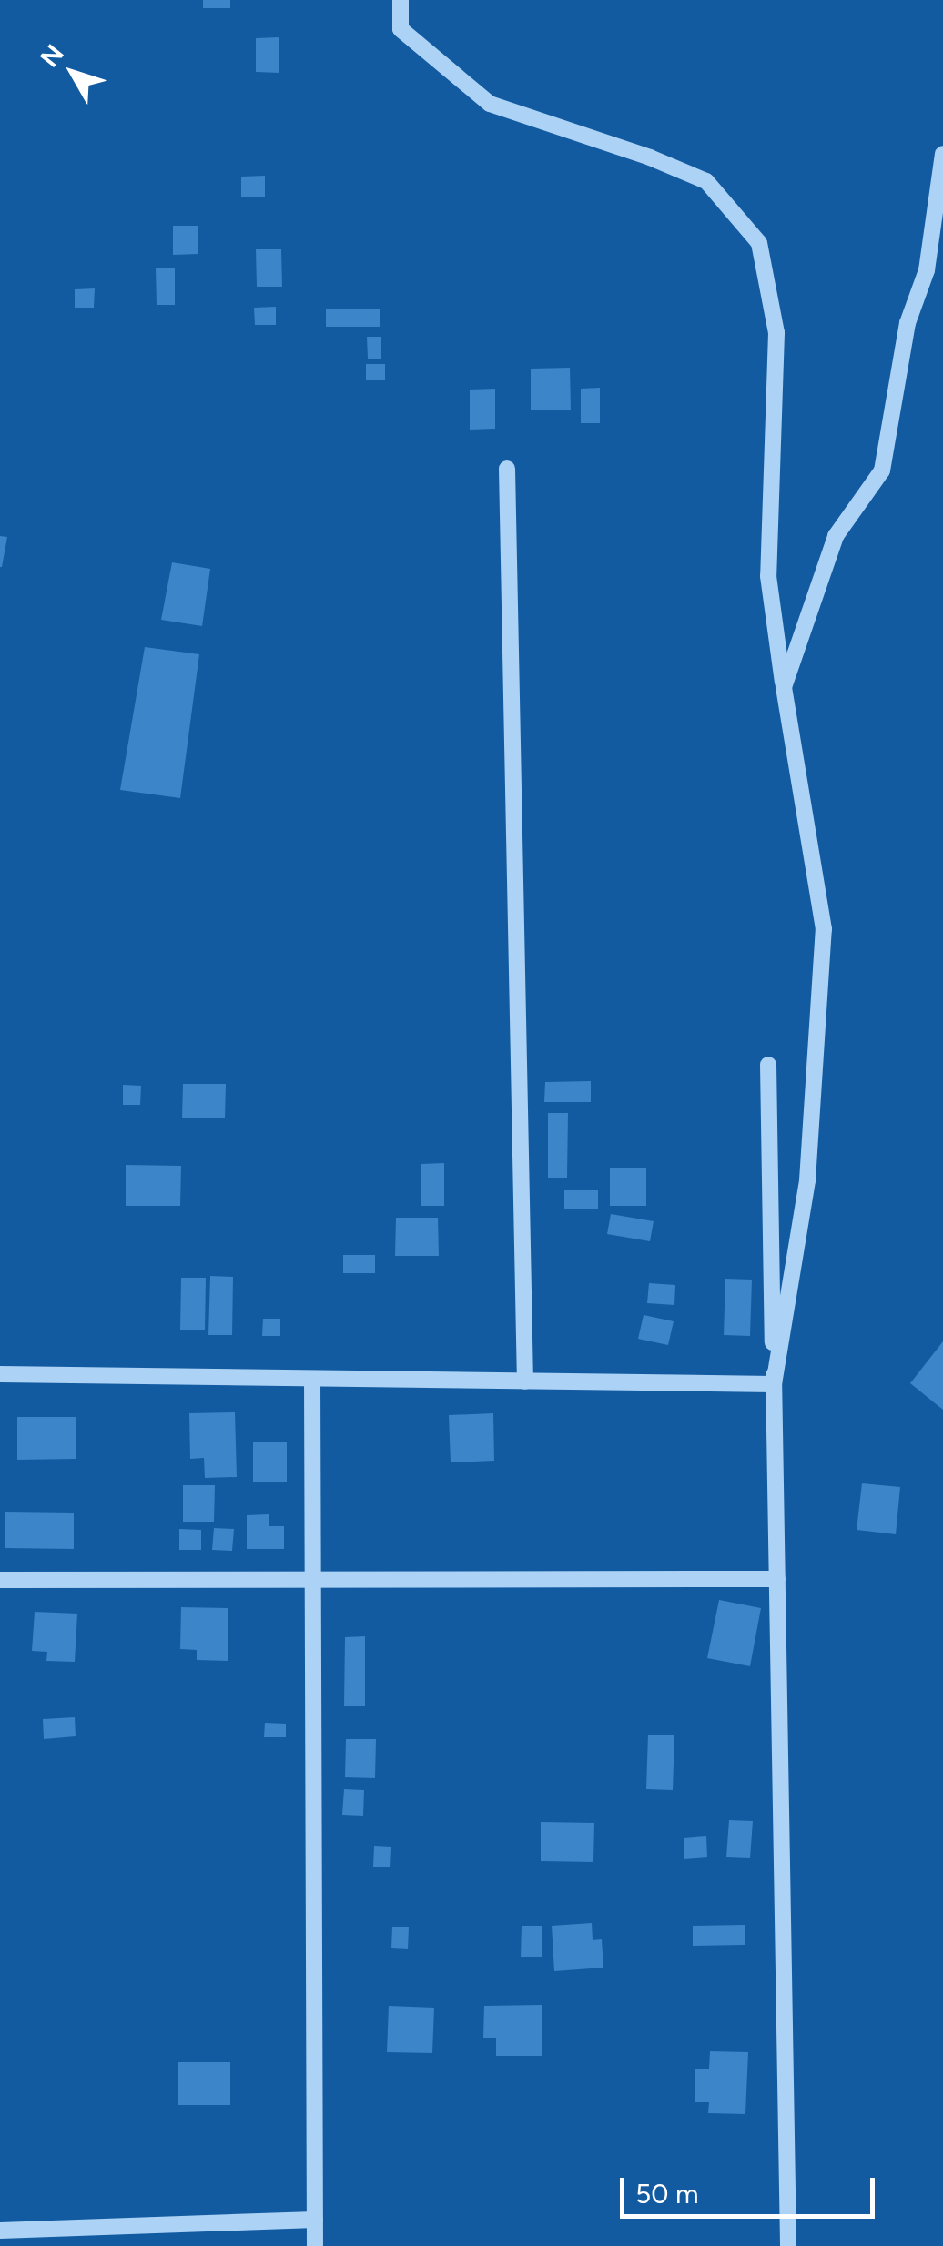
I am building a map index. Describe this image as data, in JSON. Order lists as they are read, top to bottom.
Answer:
{
  "scale_bar": "50 m",
  "north": "top left"
}
